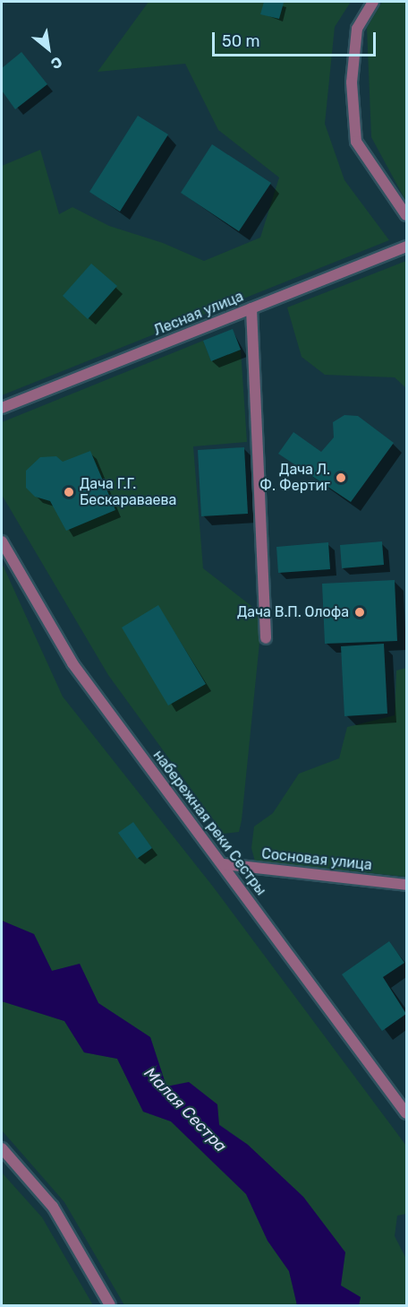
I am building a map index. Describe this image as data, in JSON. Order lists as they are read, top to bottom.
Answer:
{
  "streets": {
    "street": ["Лесная улица", "набережная реки Сестры", "Сосновая улица"]
  },
  "crossings": [
    ["набережная реки Сестры", "Сосновая улица"]
  ],
  "water": ["Малая Сестра"],
  "places": ["Дача Л. Ф. Фертиг", "Дача Г.Г. Бескараваева", "Дача В.П. Олофа"],
  "scale_bar": "50 m",
  "north": "bottom right"
}
